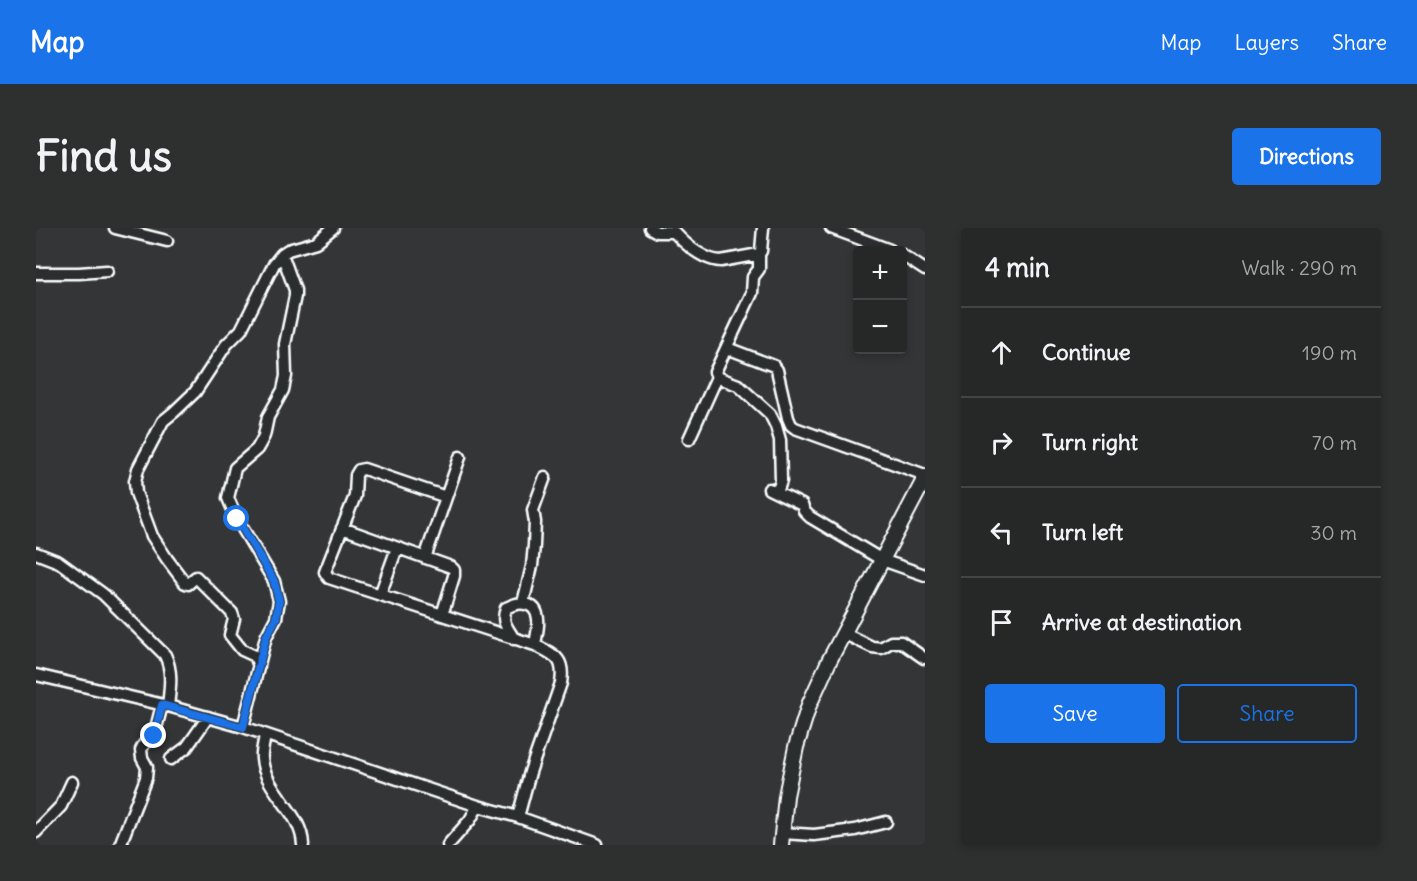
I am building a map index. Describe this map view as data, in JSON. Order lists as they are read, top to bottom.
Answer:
{
  "page": {
    "header": "Map",
    "nav": ["Map", "Layers", "Share"],
    "buttons": [
      "Directions",
      ["Save", "Share"]
    ],
    "title": "Find us",
    "heading": ["4 min", "Walk · 290 m"],
    "map_buttons": ["+", "−"],
    "list": [
      ["Continue", "190 m"],
      ["Turn right", "70 m"],
      ["Turn left", "30 m"],
      "Arrive at destination"
    ]
  }
}
